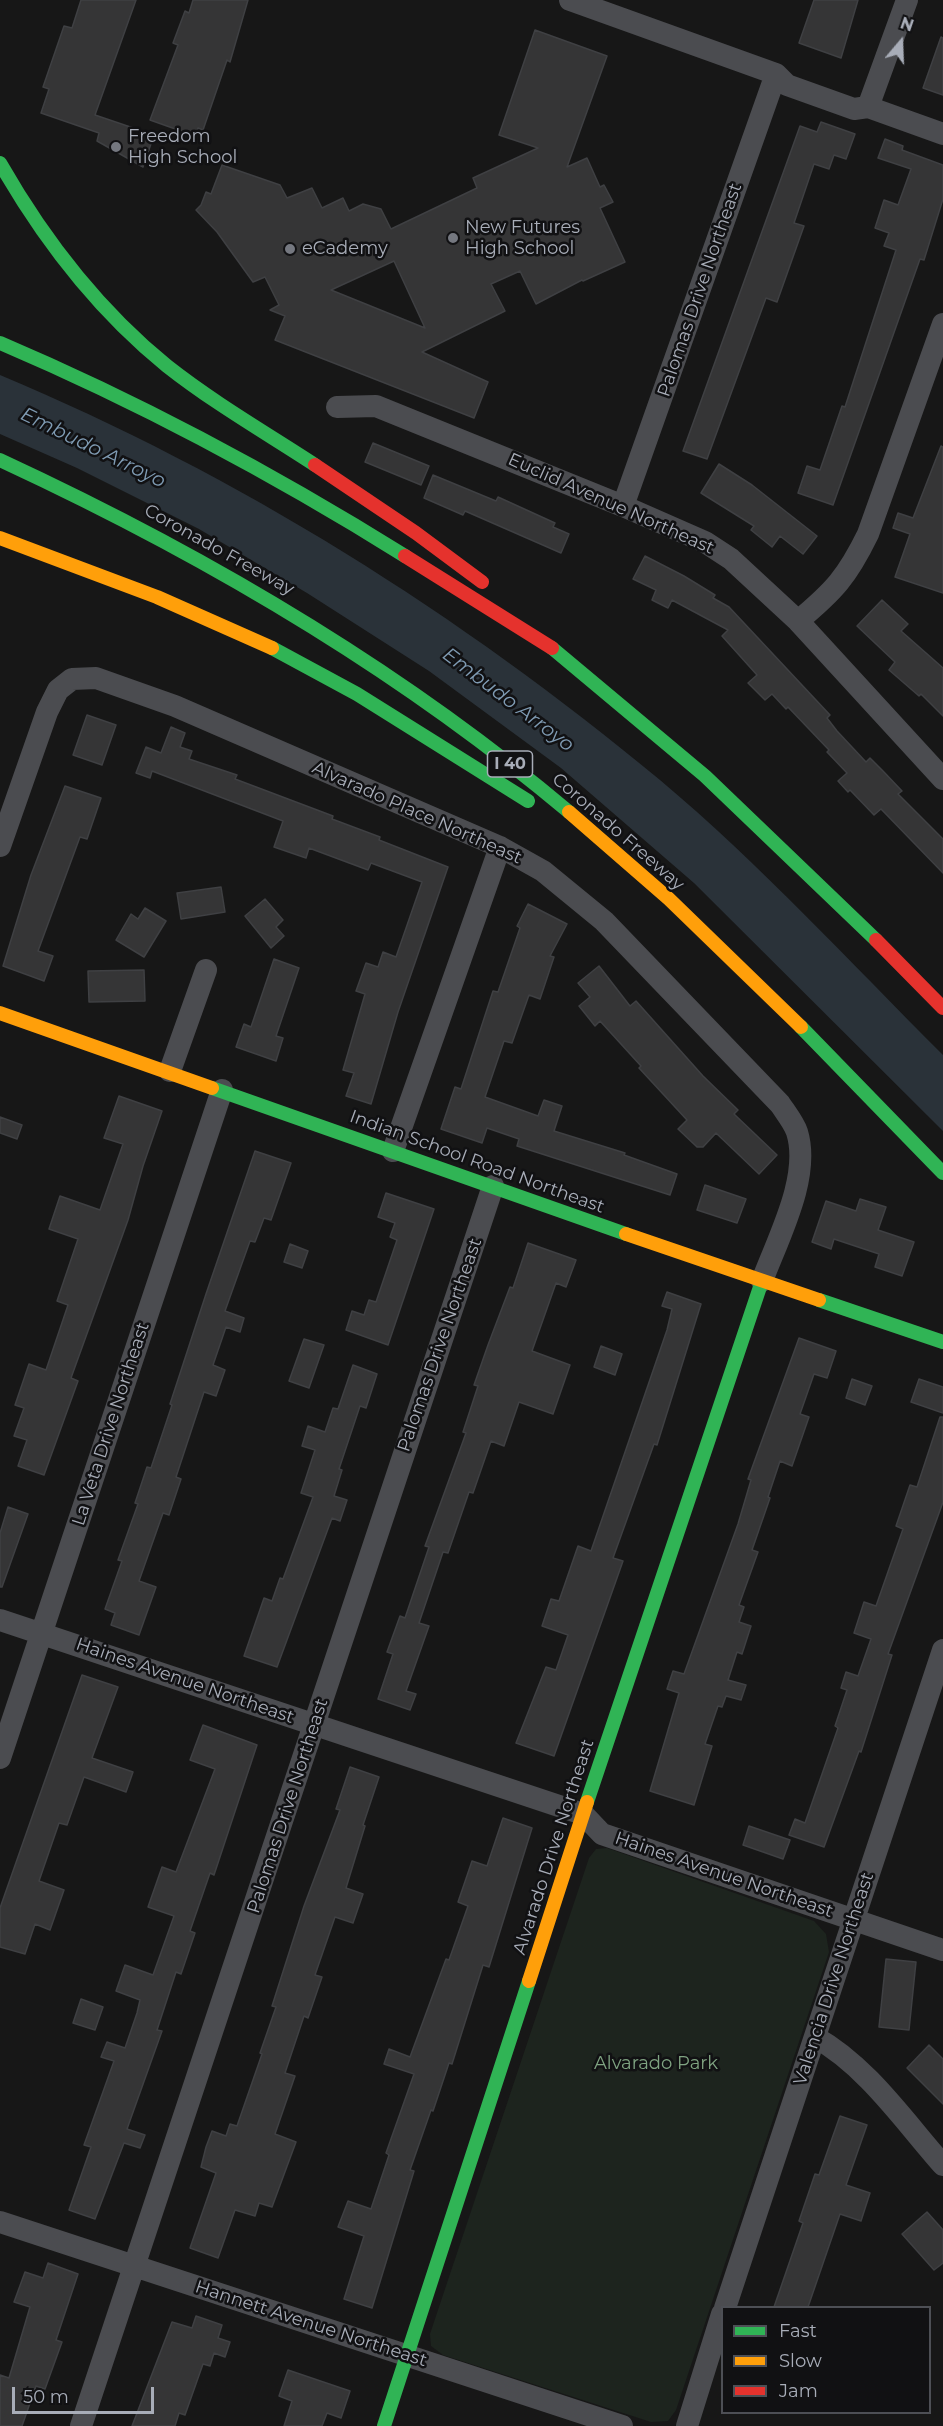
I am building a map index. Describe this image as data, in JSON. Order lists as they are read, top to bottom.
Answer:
{
  "streets": {
    "main road": [
      "Coronado Freeway",
      "I 40",
      "Indian School Road Northeast",
      "Alvarado Drive Northeast"
    ],
    "street": [
      "Palomas Drive Northeast",
      "Euclid Avenue Northeast",
      "Alvarado Place Northeast",
      "La Veta Drive Northeast",
      "Haines Avenue Northeast",
      "Valencia Drive Northeast",
      "Hannett Avenue Northeast"
    ]
  },
  "crossings": [
    ["Palomas Drive Northeast", "Euclid Avenue Northeast"],
    ["Palomas Drive Northeast", "Indian School Road Northeast"],
    ["Palomas Drive Northeast", "Haines Avenue Northeast"],
    ["Palomas Drive Northeast", "Hannett Avenue Northeast"],
    ["Alvarado Place Northeast", "Indian School Road Northeast"],
    ["Alvarado Place Northeast", "Alvarado Drive Northeast"],
    ["Indian School Road Northeast", "La Veta Drive Northeast"],
    ["Indian School Road Northeast", "Alvarado Drive Northeast"],
    ["La Veta Drive Northeast", "Haines Avenue Northeast"],
    ["Haines Avenue Northeast", "Alvarado Drive Northeast"],
    ["Haines Avenue Northeast", "Valencia Drive Northeast"],
    ["Alvarado Drive Northeast", "Hannett Avenue Northeast"]
  ],
  "water": ["Embudo Arroyo"],
  "parks": ["Alvarado Park"],
  "places": ["Freedom High School", "New Futures High School", "eCademy"],
  "legend": ["Fast", "Slow", "Jam"],
  "scale_bar": "50 m",
  "north": "top"
}
